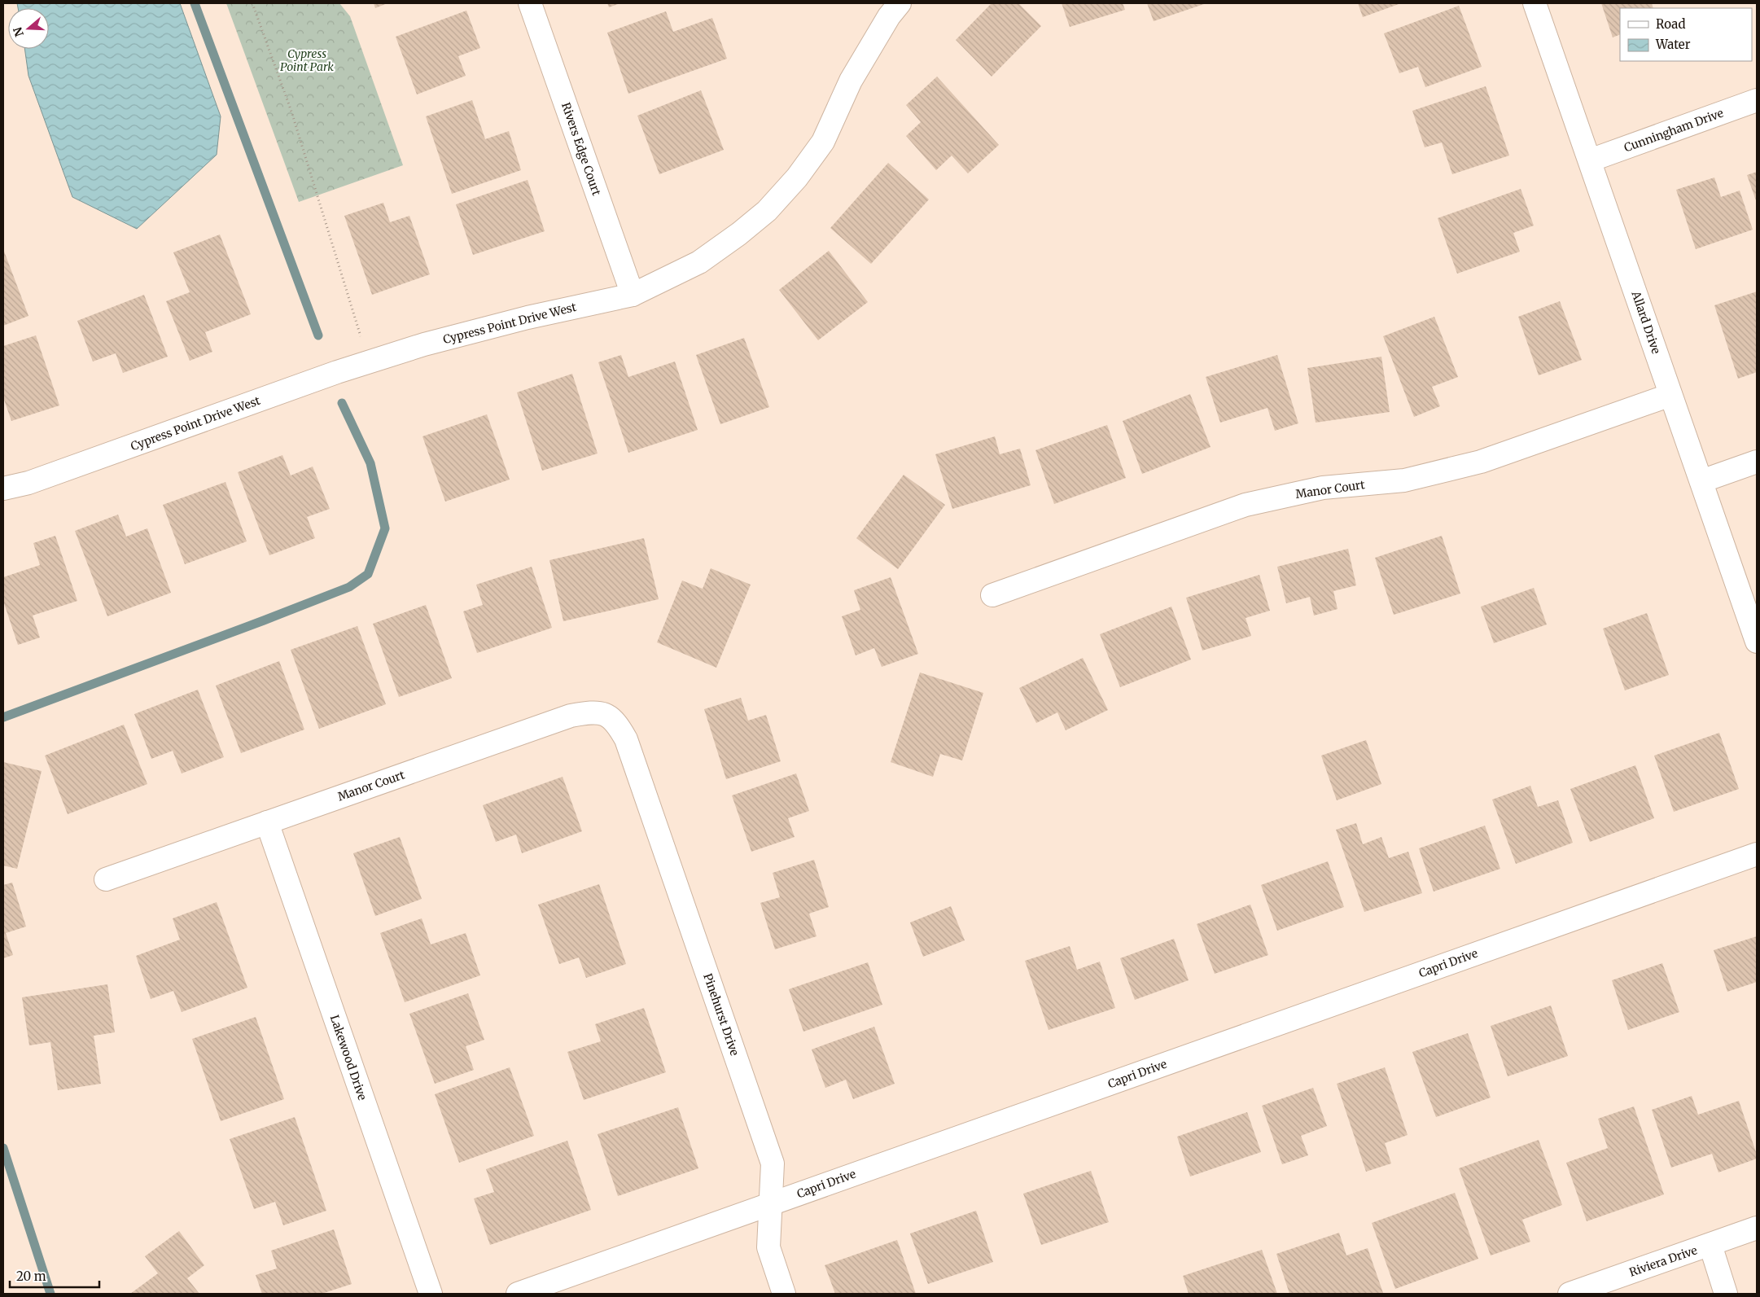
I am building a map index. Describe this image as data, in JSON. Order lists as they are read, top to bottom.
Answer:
{
  "streets": {
    "street": [
      "Cunningham Drive",
      "Rivers Edge Court",
      "Allard Drive",
      "Cypress Point Drive West",
      "Manor Court",
      "Capri Drive",
      "Pinehurst Drive",
      "Lakewood Drive",
      "Riviera Drive"
    ]
  },
  "crossings": [
    ["Cunningham Drive", "Allard Drive"],
    ["Rivers Edge Court", "Cypress Point Drive West"],
    ["Allard Drive", "Manor Court"],
    ["Manor Court", "Pinehurst Drive"],
    ["Manor Court", "Lakewood Drive"],
    ["Capri Drive", "Pinehurst Drive"]
  ],
  "parks": ["Cypress Point Park"],
  "legend": ["Road", "Water"],
  "scale_bar": "20 m",
  "north": "left"
}
